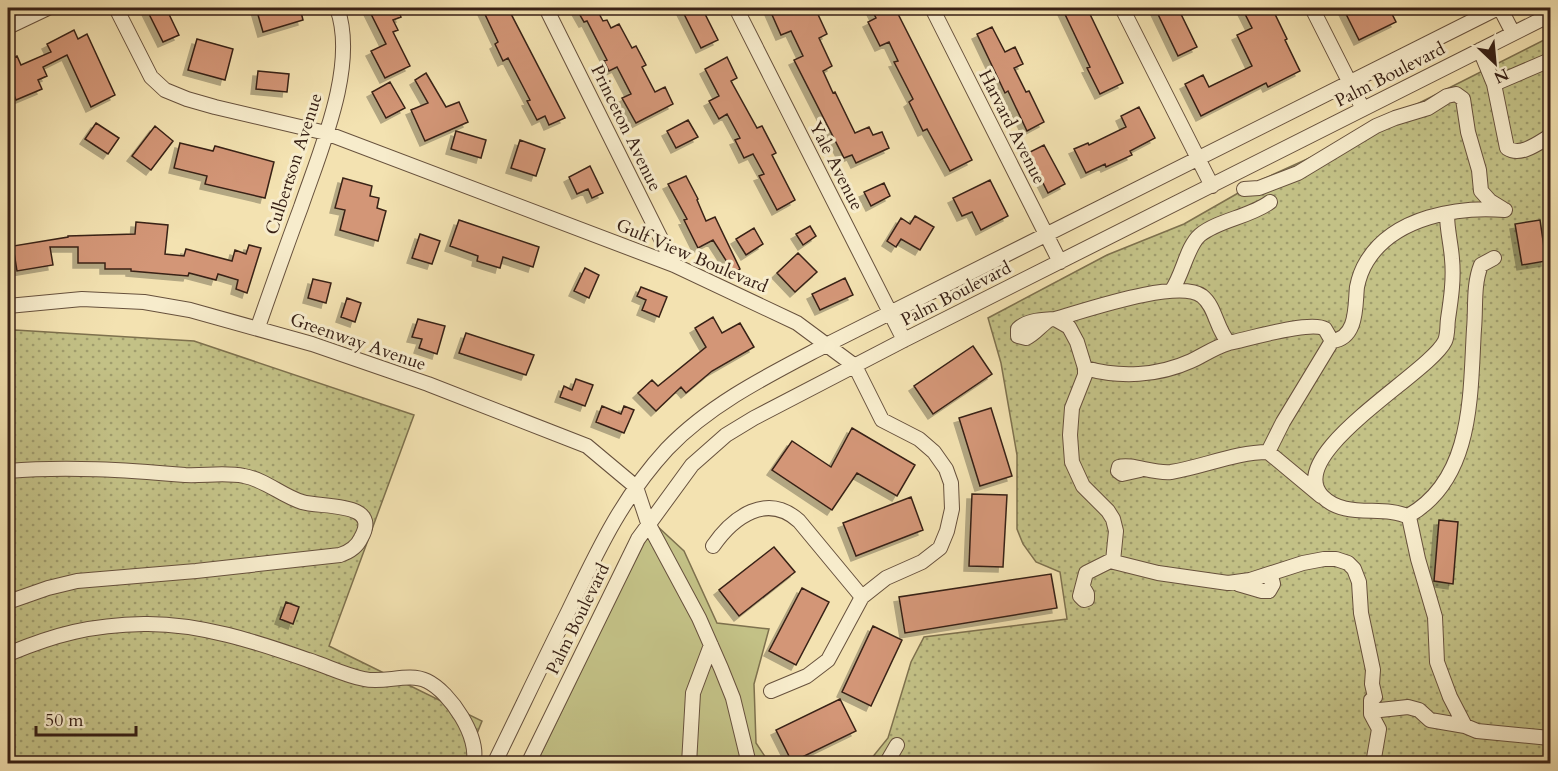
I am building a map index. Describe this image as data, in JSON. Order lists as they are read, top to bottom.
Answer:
{
  "streets": {
    "street": [
      "Palm Boulevard",
      "Harvard Avenue",
      "Princeton Avenue",
      "Culbertson Avenue",
      "Yale Avenue",
      "Gulf View Boulevard",
      "Greenway Avenue"
    ]
  },
  "crossings": [
    ["Palm Boulevard", "Harvard Avenue"],
    ["Palm Boulevard", "Yale Avenue"],
    ["Palm Boulevard", "Gulf View Boulevard"],
    ["Palm Boulevard", "Greenway Avenue"],
    ["Princeton Avenue", "Gulf View Boulevard"],
    ["Culbertson Avenue", "Gulf View Boulevard"],
    ["Culbertson Avenue", "Greenway Avenue"]
  ],
  "scale_bar": "50 m",
  "north": "bottom right"
}
